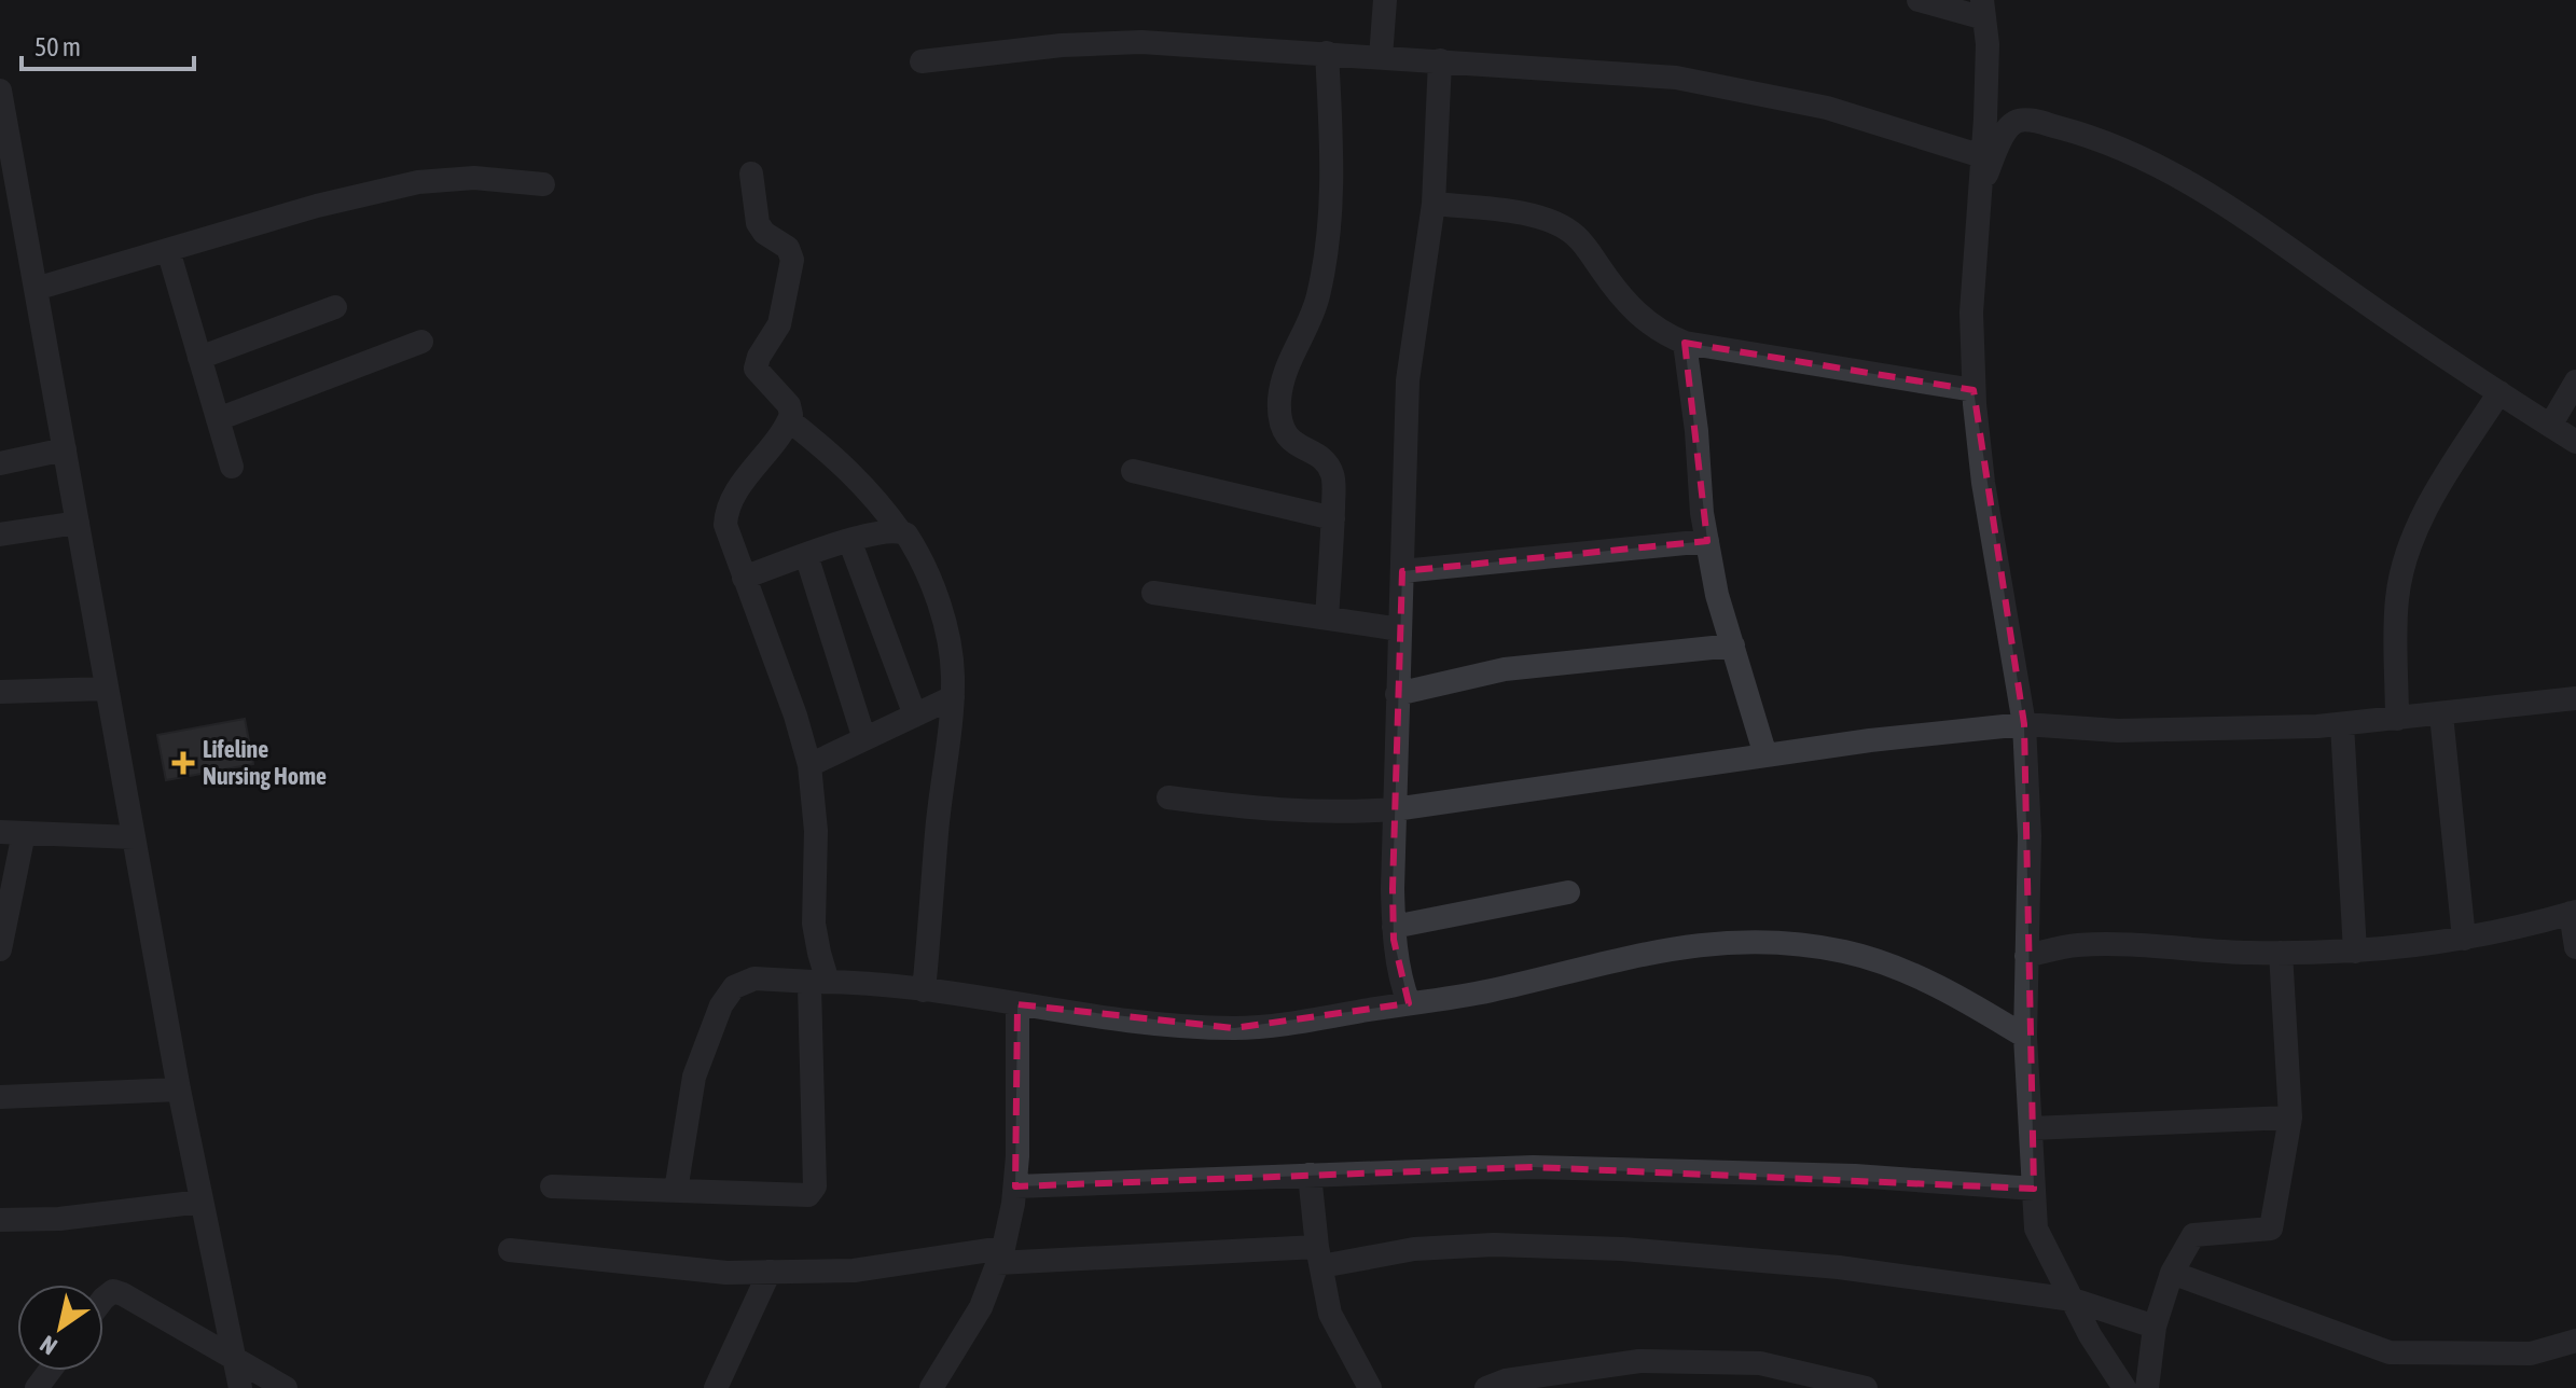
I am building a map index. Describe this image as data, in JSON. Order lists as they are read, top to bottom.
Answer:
{
  "places": {
    "health": ["Lifeline Nursing Home"]
  },
  "scale_bar": "50 m",
  "north": "bottom left"
}
